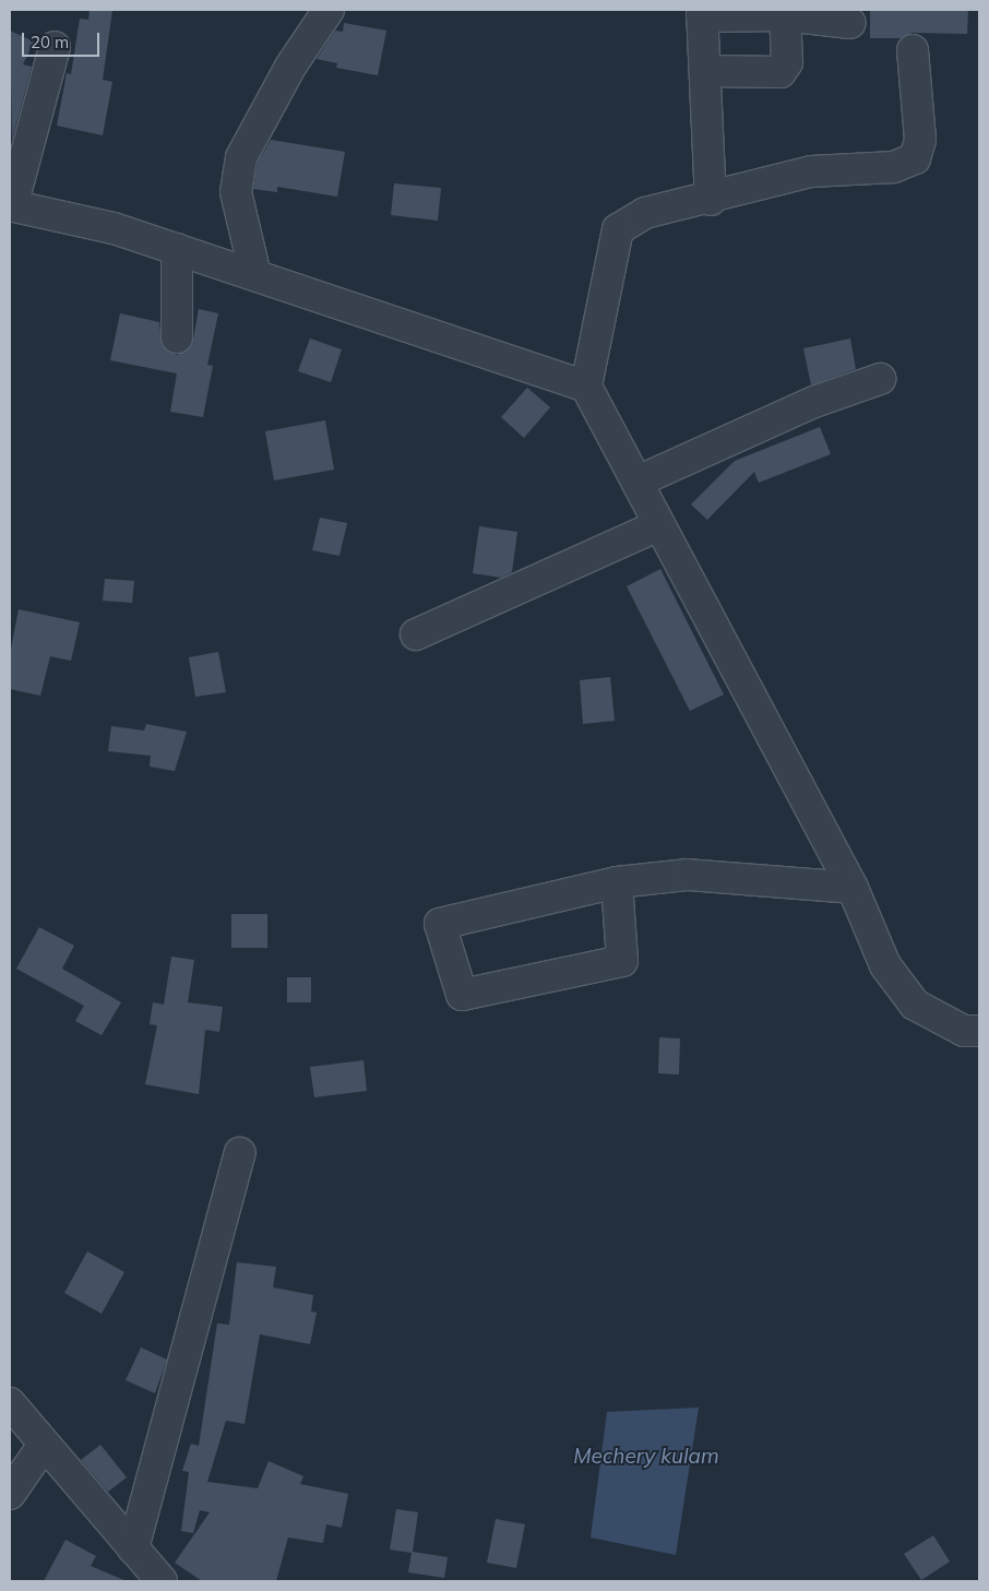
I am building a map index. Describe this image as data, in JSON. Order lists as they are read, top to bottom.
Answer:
{
  "water": ["Mechery kulam"],
  "scale_bar": "20 m"
}
